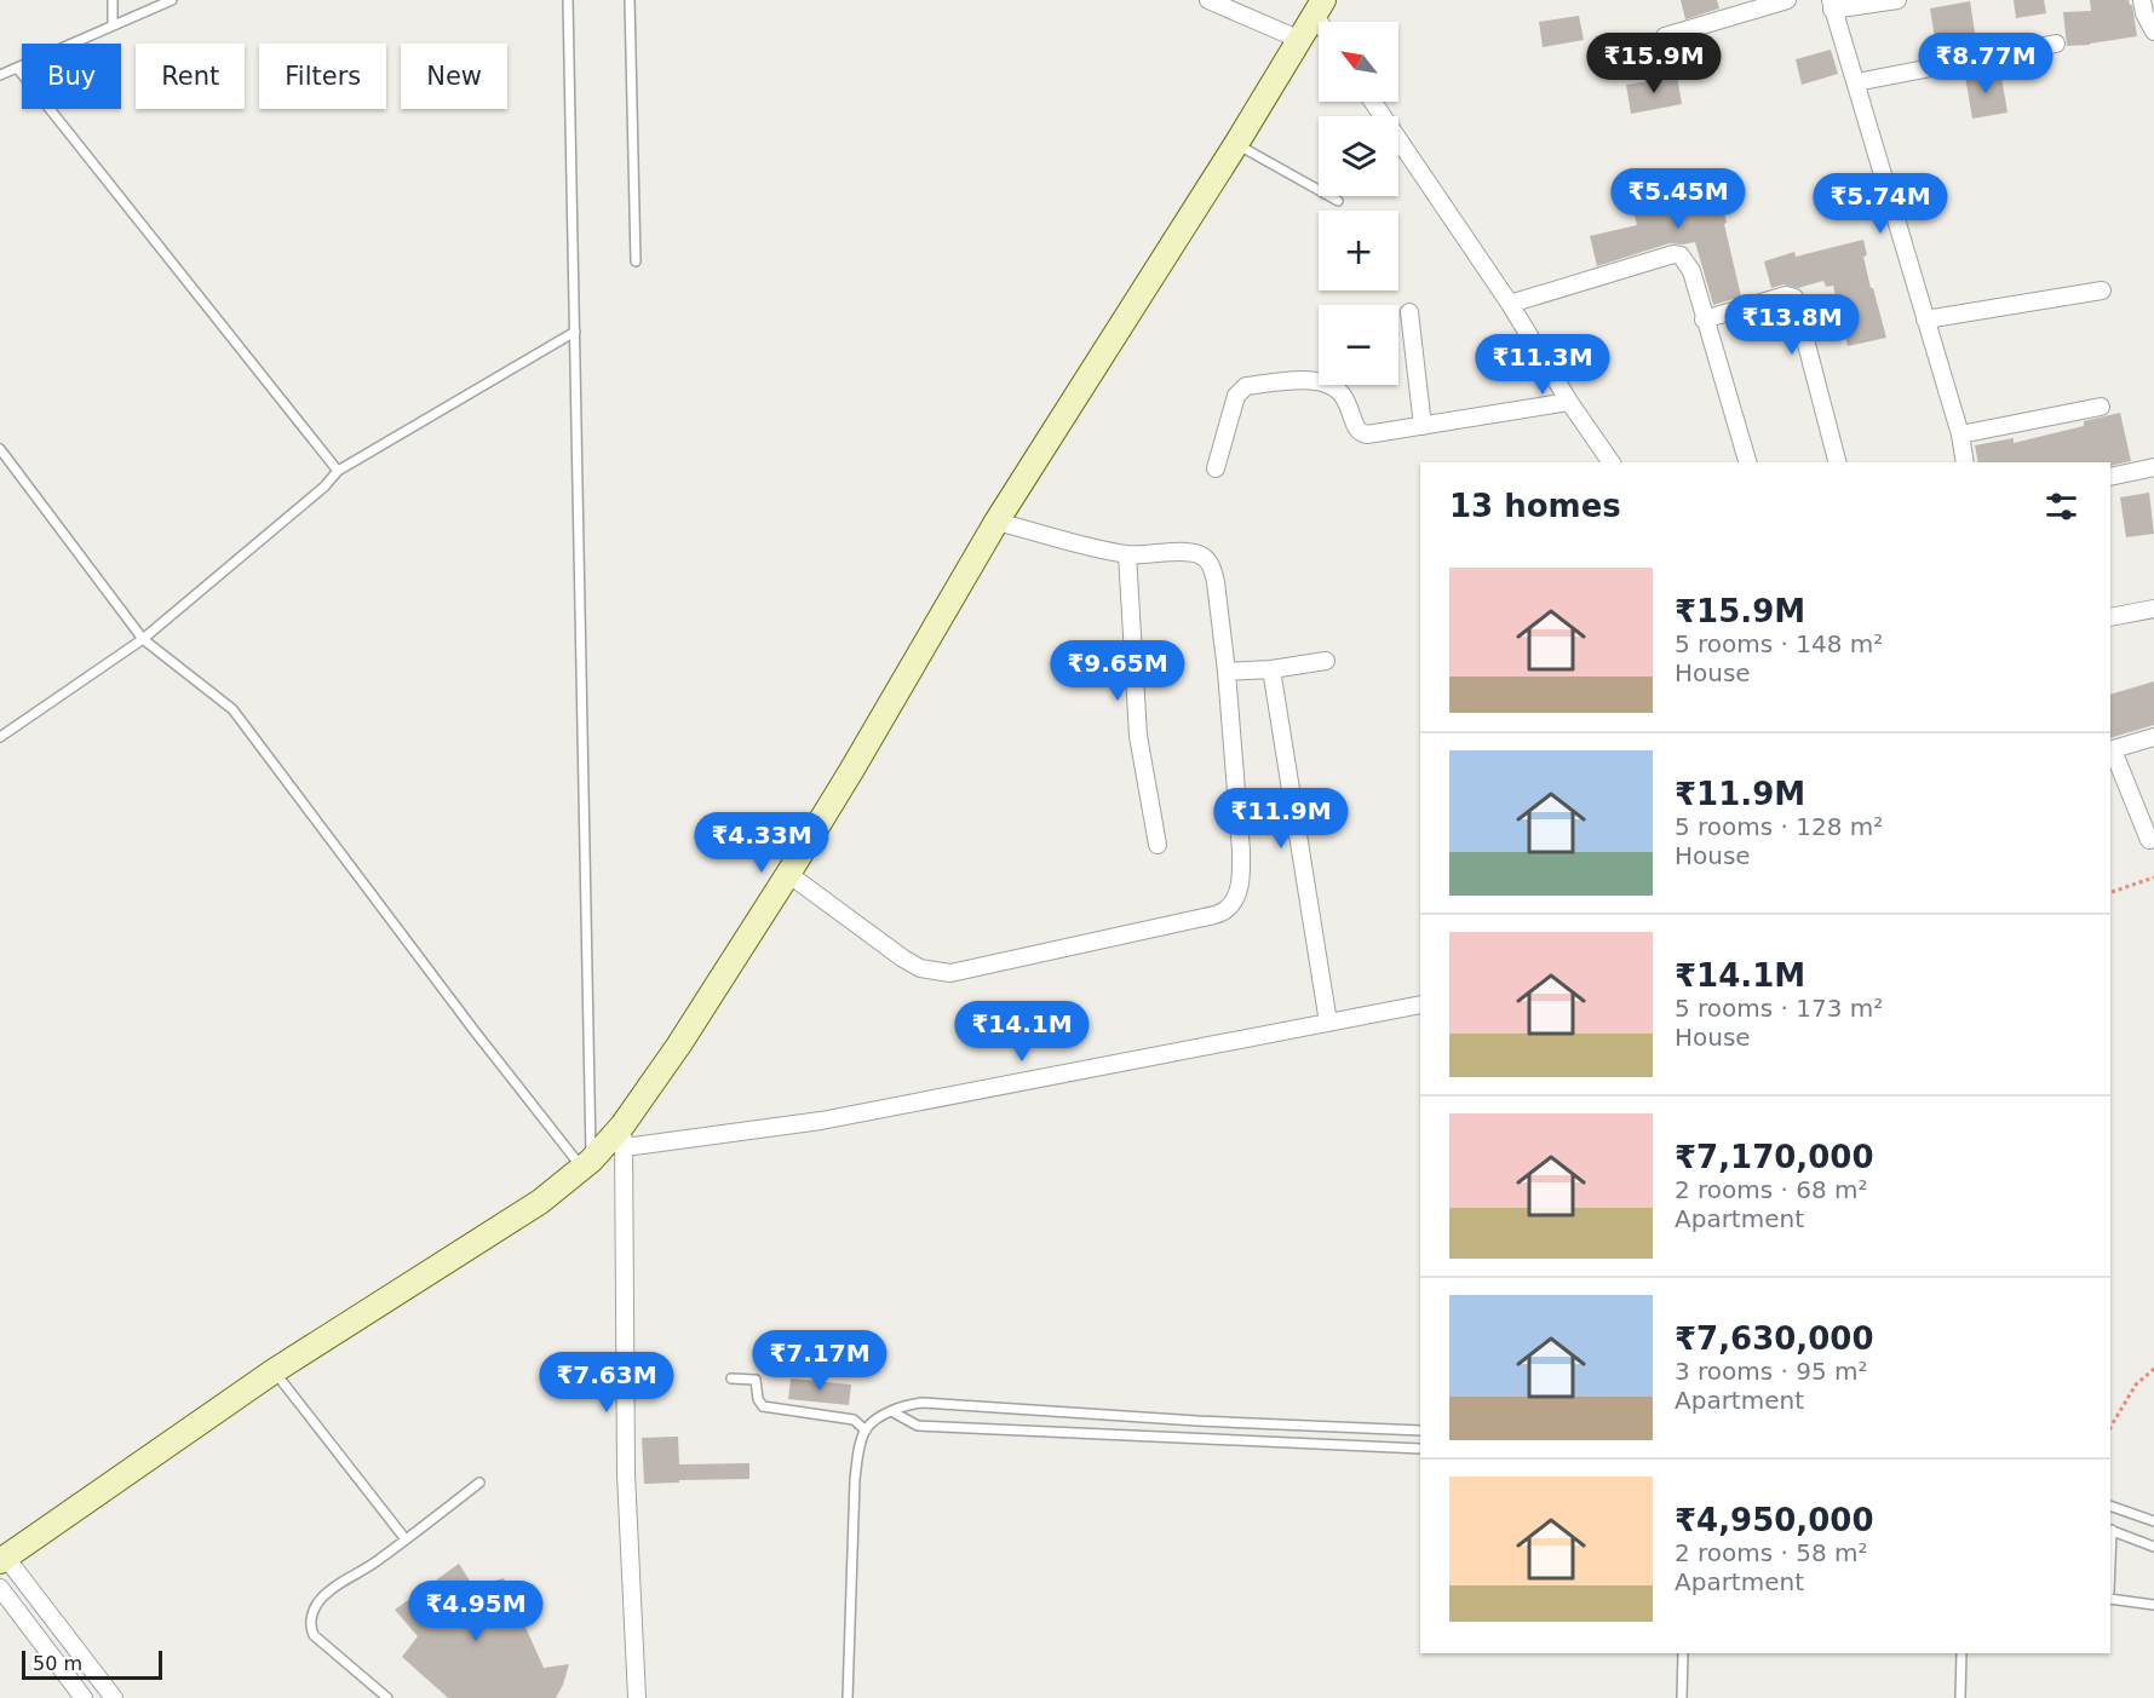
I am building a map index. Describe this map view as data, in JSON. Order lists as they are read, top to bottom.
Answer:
{
  "scale_bar": "50 m",
  "north": "top left",
  "page": {
    "map_buttons": ["+", "−"],
    "price": [
      "₹15.9M",
      "₹8.77M",
      "₹5.45M",
      "₹5.74M",
      "₹13.8M",
      "₹11.3M",
      "₹9.65M",
      "₹11.9M",
      "₹4.33M",
      "₹14.1M",
      "₹7.17M",
      "₹7.63M",
      "₹4.95M"
    ],
    "chip": [
      "Buy",
      "Rent",
      "Filters",
      "New"
    ],
    "heading": "13 homes",
    "list": [
      {
        "name": "₹15.9M",
        "note": "5 rooms · 148 m² · House"
      },
      {
        "name": "₹11.9M",
        "note": "5 rooms · 128 m² · House"
      },
      {
        "name": "₹14.1M",
        "note": "5 rooms · 173 m² · House"
      },
      {
        "name": "₹7,170,000",
        "note": "2 rooms · 68 m² · Apartment"
      },
      {
        "name": "₹7,630,000",
        "note": "3 rooms · 95 m² · Apartment"
      },
      {
        "name": "₹4,950,000",
        "note": "2 rooms · 58 m² · Apartment"
      }
    ],
    "scale": "50 m"
  }
}
